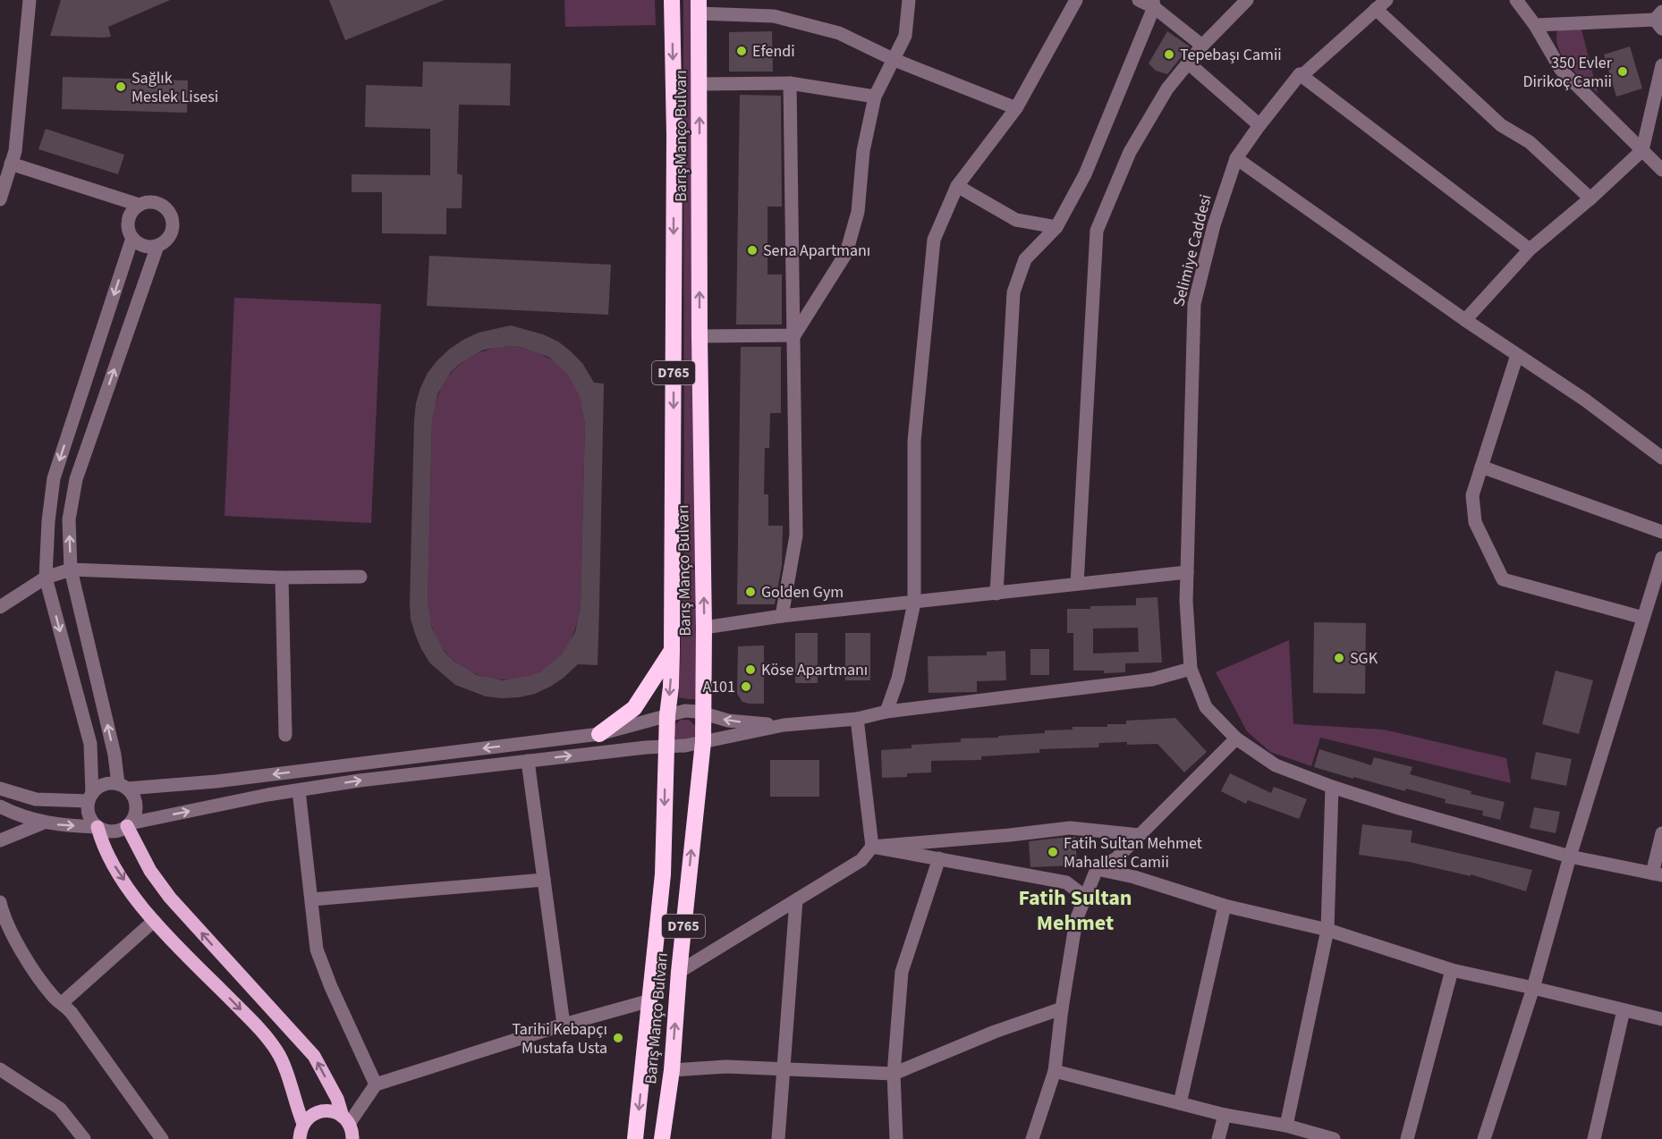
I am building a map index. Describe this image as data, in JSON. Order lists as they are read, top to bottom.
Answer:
{
  "streets": {
    "highway": ["Barış Manço Bulvarı", "D765"],
    "street": ["Selimiye Caddesi"]
  },
  "districts": ["Fatih Sultan Mehmet"],
  "places": [
    "Efendi",
    "Tepebaşı Camii",
    "350 Evler Dirikoç Camii",
    "Sağlık Meslek Lisesi",
    "Sena Apartmanı",
    "Golden Gym",
    "SGK",
    "Köse Apartmanı",
    "A101",
    "Fatih Sultan Mehmet Mahallesi Camii",
    "Tarihi Kebapçı Mustafa Usta"
  ]
}
